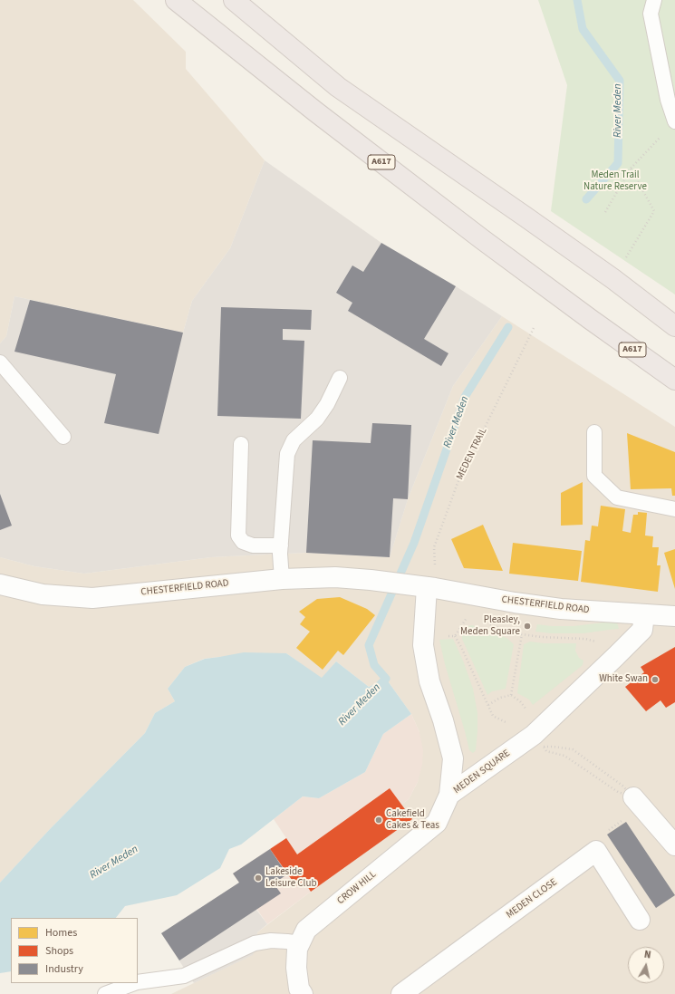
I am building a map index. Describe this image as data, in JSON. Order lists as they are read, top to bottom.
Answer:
{
  "streets": {
    "highway": ["A617"],
    "street": [
      "CHESTERFIELD ROAD",
      "MEDEN SQUARE",
      "CROW HILL",
      "MEDEN CLOSE"
    ],
    "path": ["MEDEN TRAIL"]
  },
  "crossings": [
    ["MEDEN TRAIL", "CHESTERFIELD ROAD"],
    ["MEDEN TRAIL", "MEDEN SQUARE"],
    ["CHESTERFIELD ROAD", "MEDEN SQUARE"],
    ["MEDEN SQUARE", "CROW HILL"]
  ],
  "water": ["River Meden"],
  "parks": ["Meden Trail Nature Reserve"],
  "places": [
    "Pleasley, Meden Square",
    "White Swan",
    "Cakefield Cakes & Teas",
    "Lakeside Leisure Club"
  ],
  "legend": ["Homes", "Shops", "Industry"],
  "north": "top"
}
